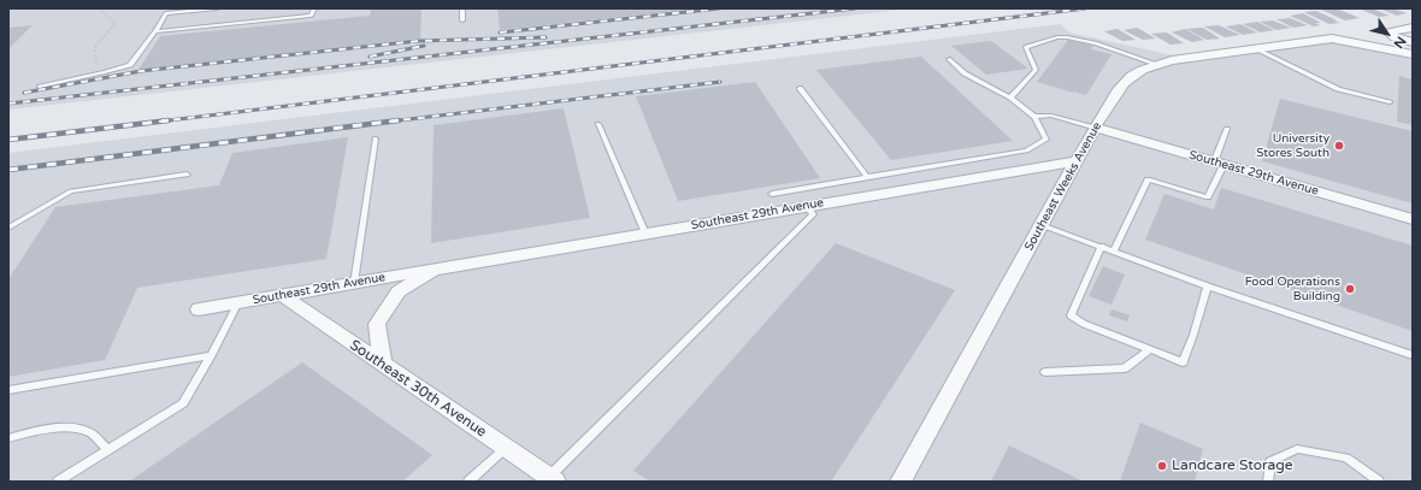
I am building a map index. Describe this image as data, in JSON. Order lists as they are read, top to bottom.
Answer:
{
  "streets": {
    "street": ["Southeast 29th Avenue", "Southeast Weeks Avenue", "Southeast 30th Avenue"]
  },
  "crossings": [
    ["Southeast 29th Avenue", "Southeast Weeks Avenue"],
    ["Southeast 29th Avenue", "Southeast 30th Avenue"]
  ],
  "places": ["University Stores South", "Food Operations Building", "Landcare Storage"],
  "north": "bottom right"
}
